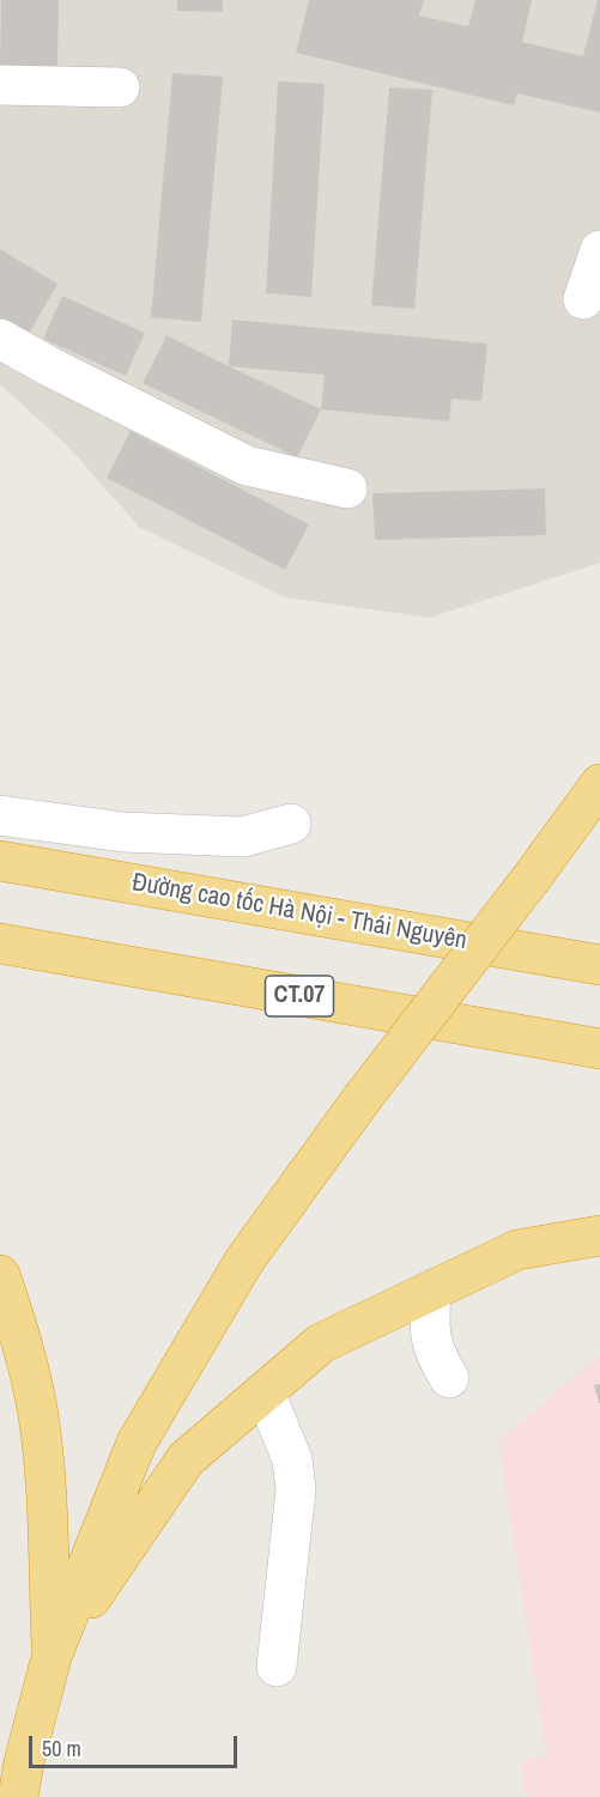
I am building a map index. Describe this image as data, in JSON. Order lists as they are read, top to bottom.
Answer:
{
  "streets": {
    "highway": ["Đường cao tốc Hà Nội - Thái Nguyên", "CT.07"]
  },
  "scale_bar": "50 m"
}
